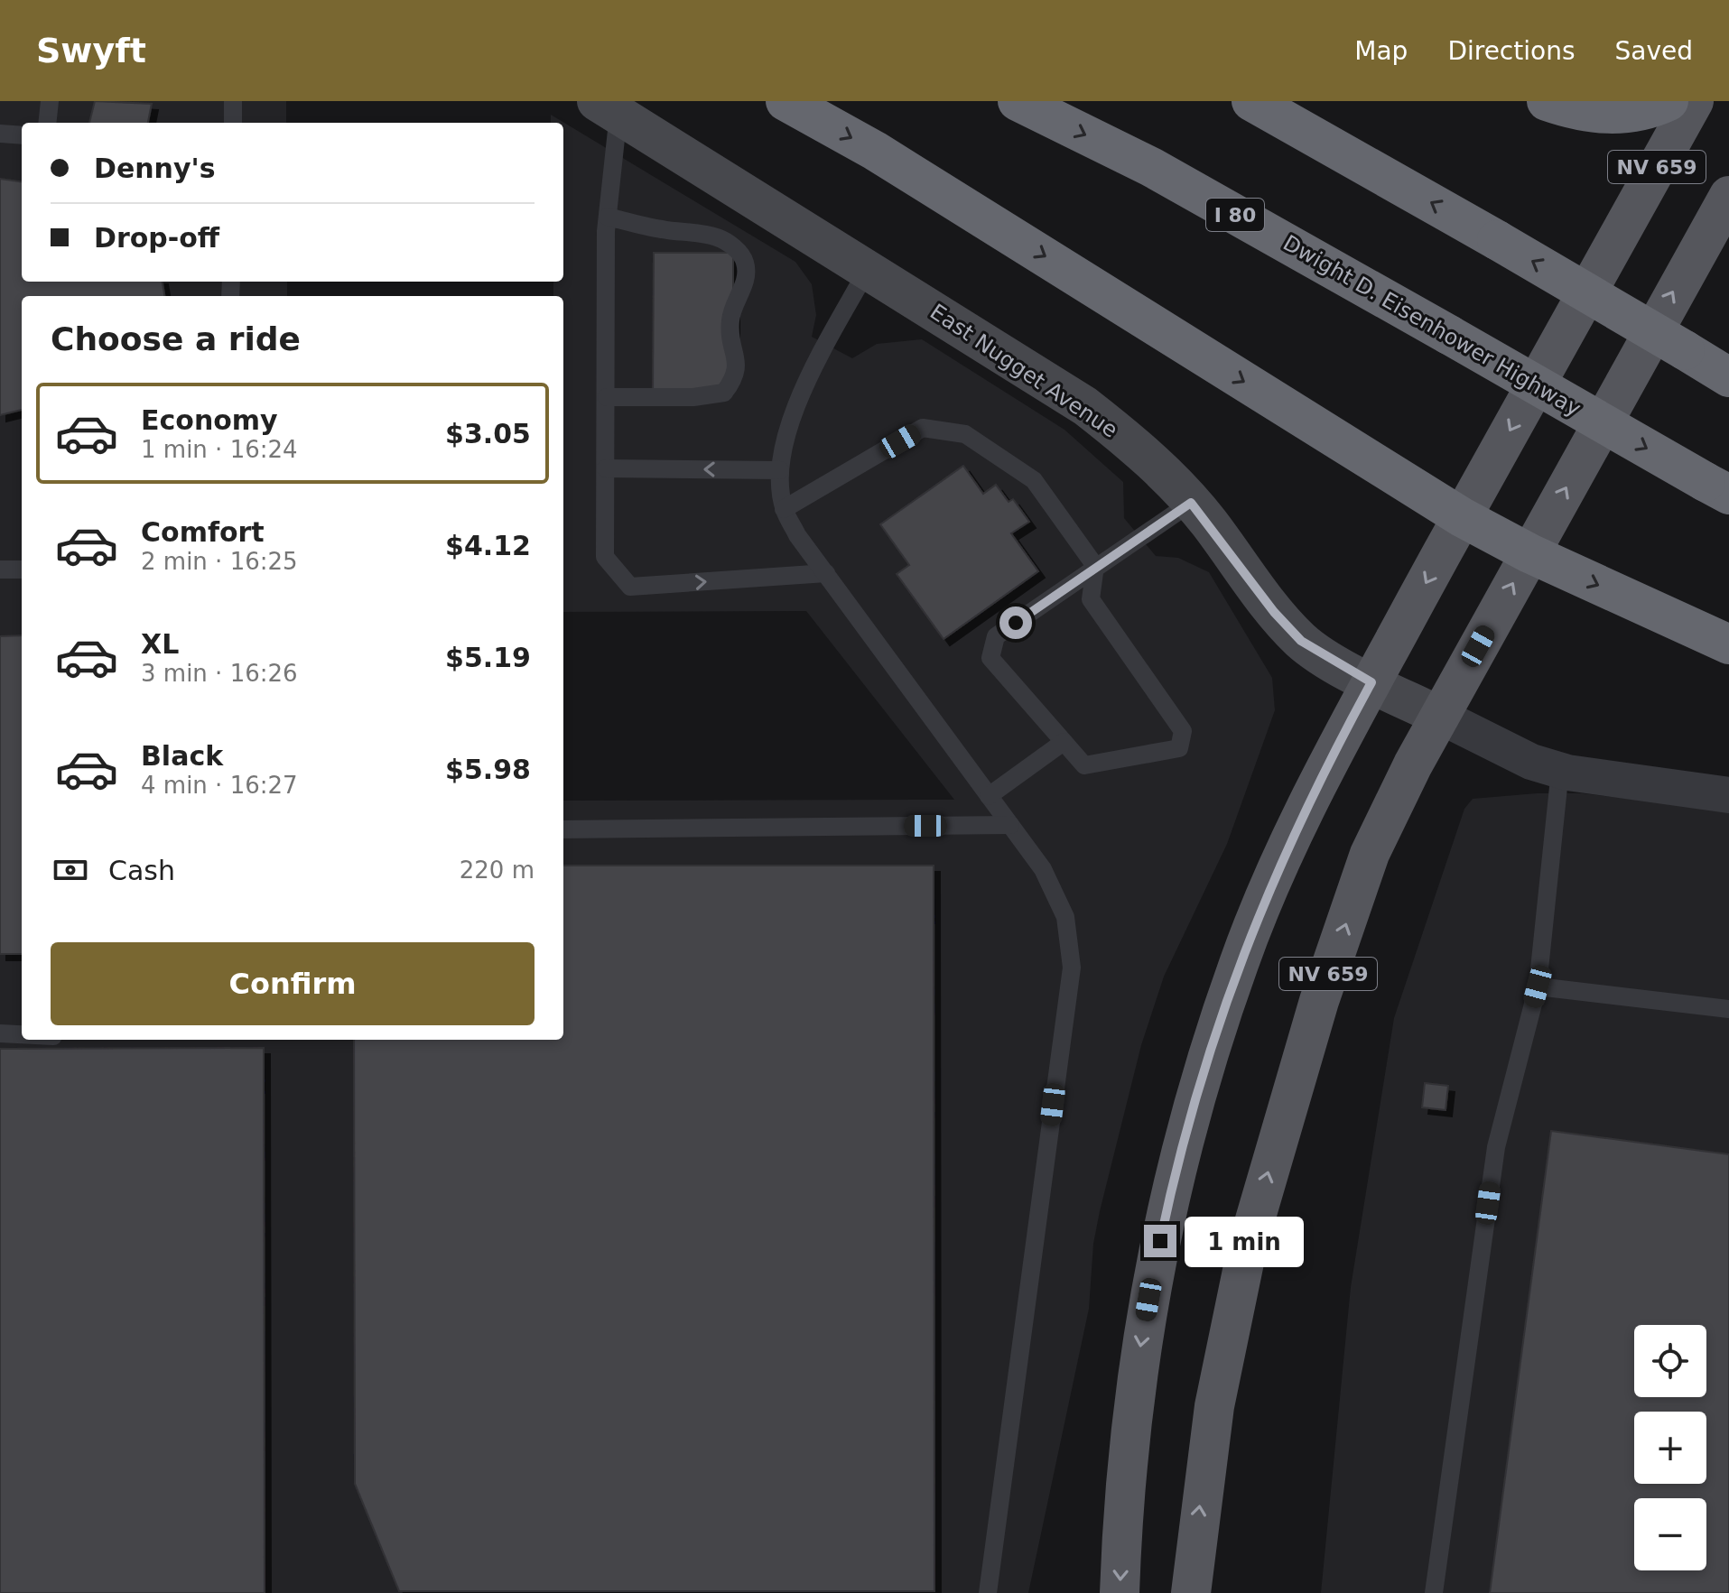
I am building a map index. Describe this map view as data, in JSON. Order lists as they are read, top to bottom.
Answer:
{
  "streets": {
    "highway": ["I 80", "Dwight D. Eisenhower Highway"],
    "main road": ["NV 659"],
    "street": ["East Nugget Avenue"]
  },
  "crossings": [
    ["NV 659", "East Nugget Avenue"]
  ],
  "page": {
    "header": "Swyft",
    "nav": ["Map", "Directions", "Saved"],
    "banner": ["Denny's", "Drop-off"],
    "heading": "Choose a ride",
    "list": [
      {
        "name": "Economy",
        "note": "1 min · 16:24",
        "value": "$3.05"
      },
      {
        "name": "Comfort",
        "note": "2 min · 16:25",
        "value": "$4.12"
      },
      {
        "name": "XL",
        "note": "3 min · 16:26",
        "value": "$5.19"
      },
      {
        "name": "Black",
        "note": "4 min · 16:27",
        "value": "$5.98"
      }
    ],
    "pay": ["Cash", "220 m"],
    "buttons": "Confirm",
    "bubble": "1 min",
    "map_buttons": ["+", "−"]
  }
}
